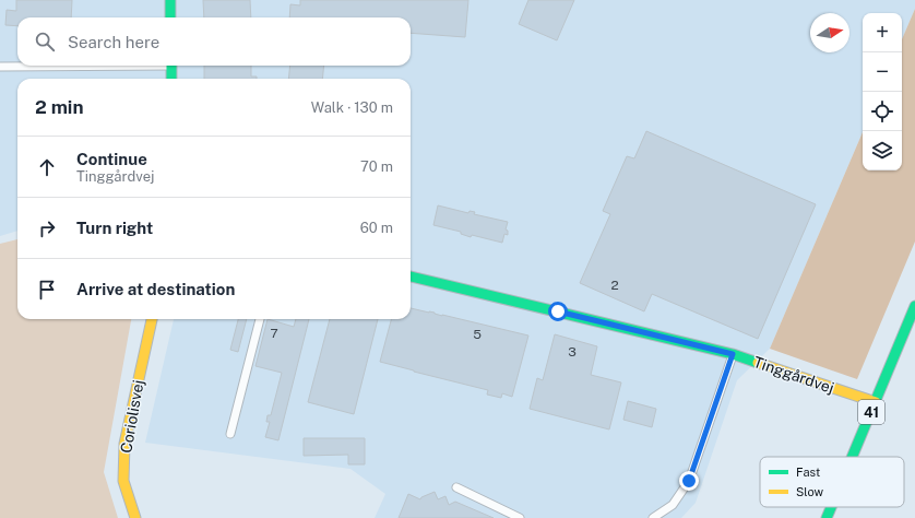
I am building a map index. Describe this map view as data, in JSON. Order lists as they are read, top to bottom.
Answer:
{
  "streets": {
    "street": ["Tinggårdvej", "41", "Coriolisvej"]
  },
  "crossings": [
    ["Tinggårdvej", "41"]
  ],
  "house_numbers": [
    "2",
    "7",
    "5",
    "3"
  ],
  "legend": ["Fast", "Slow"],
  "north": "right",
  "page": {
    "map_buttons": ["+", "−"],
    "search": "Search here",
    "heading": ["2 min", "Walk · 130 m"],
    "list": [
      ["Continue", "Tinggårdvej", "70 m"],
      ["Turn right", "60 m"],
      "Arrive at destination"
    ]
  }
}
